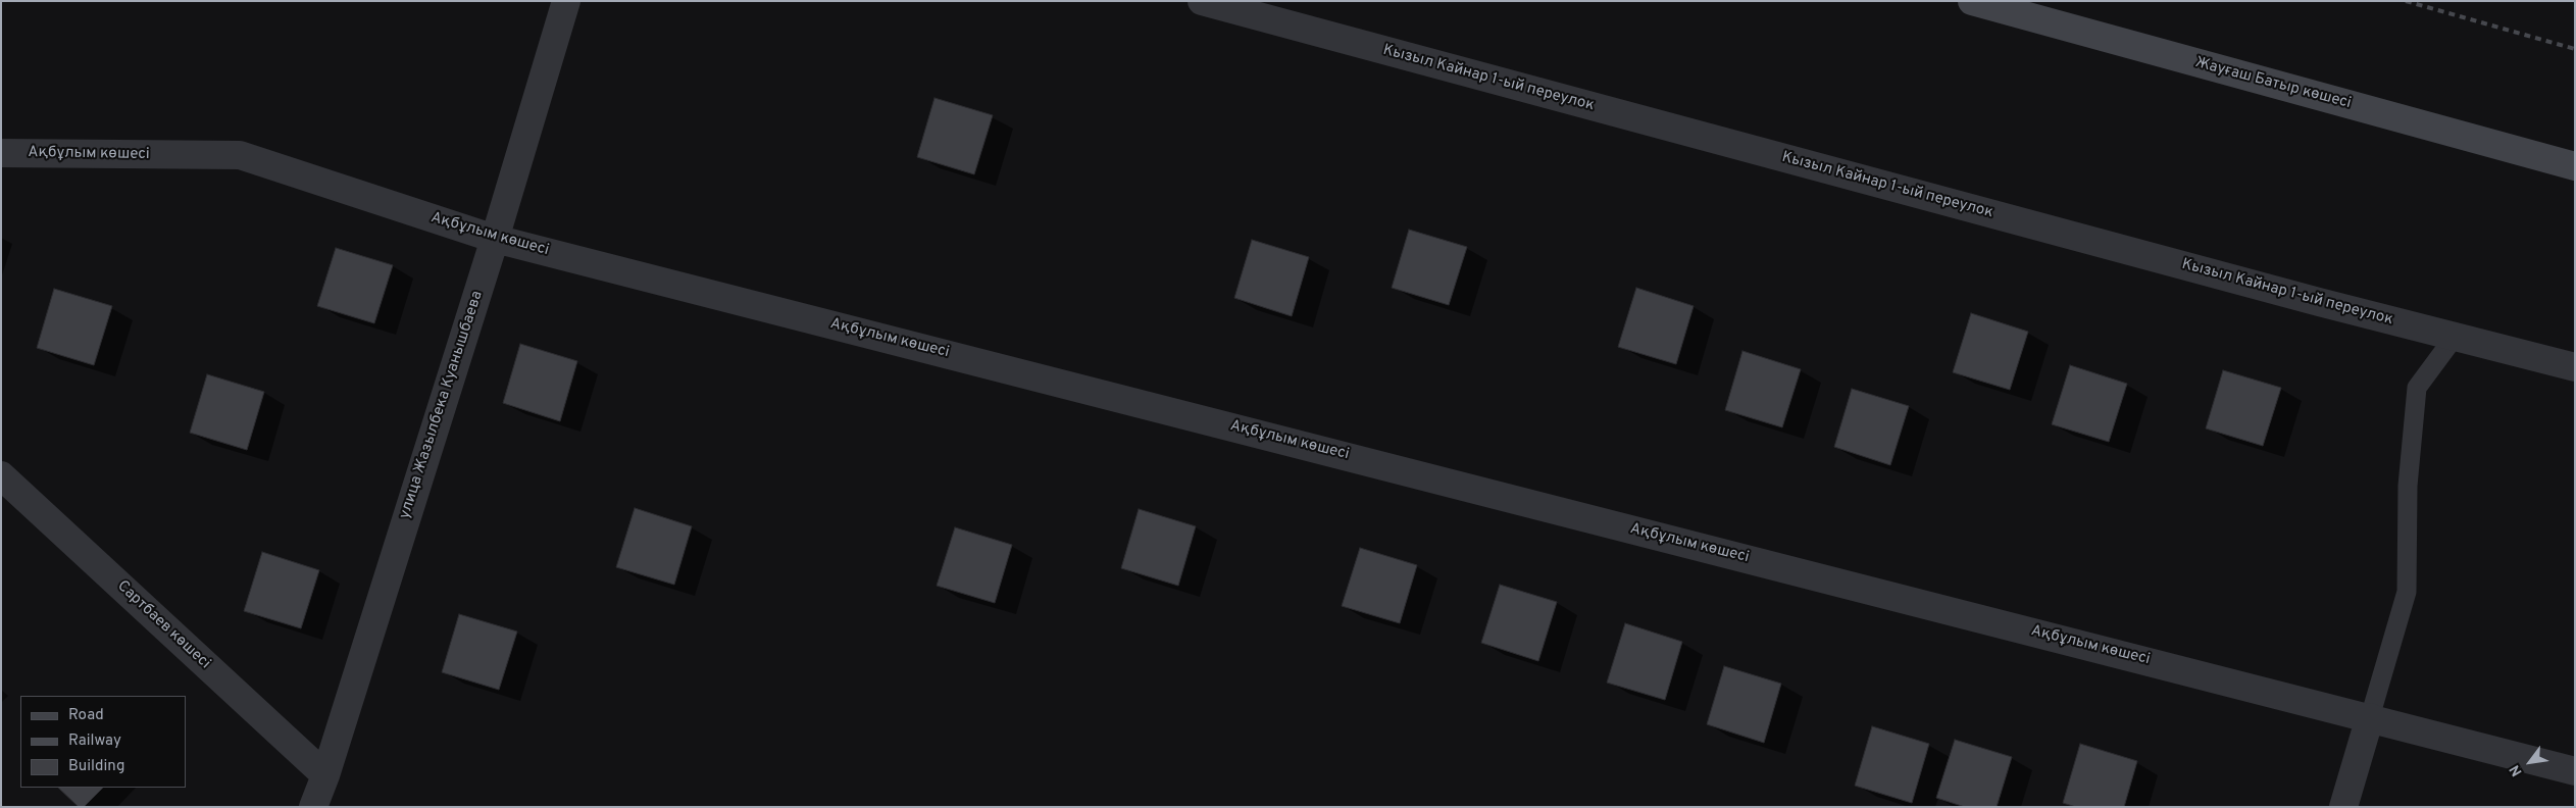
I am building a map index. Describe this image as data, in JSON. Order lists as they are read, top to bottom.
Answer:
{
  "streets": {
    "main road": ["Жауғаш Батыр көшесі"],
    "street": [
      "Кызыл Кайнар 1-ый переулок",
      "Ақбұлым көшесі",
      "улица Жазылбека Куанышбаева",
      "Сартбаев көшесі"
    ]
  },
  "crossings": [
    ["Ақбұлым көшесі", "улица Жазылбека Куанышбаева"],
    ["улица Жазылбека Куанышбаева", "Сартбаев көшесі"]
  ],
  "legend": ["Road", "Railway", "Building"],
  "north": "bottom left"
}
